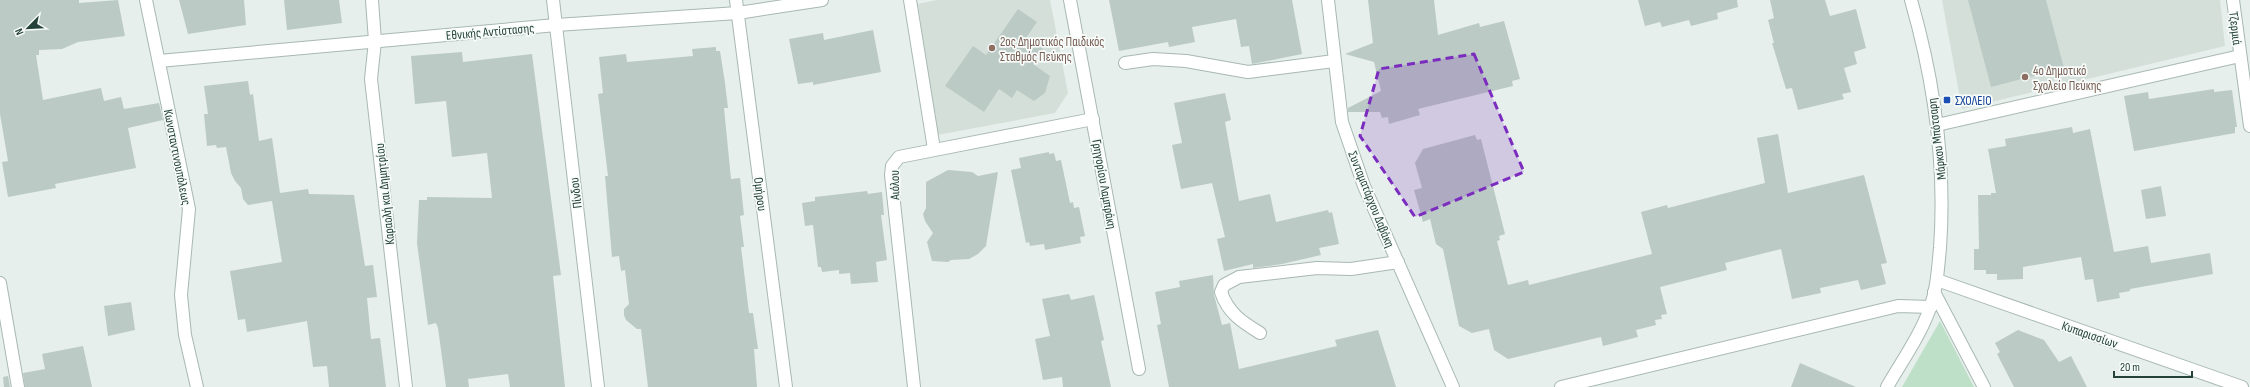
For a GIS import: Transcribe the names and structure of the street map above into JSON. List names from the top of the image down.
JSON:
{
  "streets": {
    "street": [
      "Τζερμιά",
      "Εθνικής Αντίστασης",
      "Μάρκου Μπότσαρη",
      "Κωνσταντινουπόλεως",
      "Γρηγορίου Λαμπράκη",
      "Αιόλου",
      "Πίνδου",
      "Καραολή και Δημητρίου",
      "Ομήρου",
      "Συνταματάρχου Δαβάκη",
      "Κυπαρισσίων"
    ]
  },
  "crossings": [
    ["Εθνικής Αντίστασης", "Κωνσταντινουπόλεως"],
    ["Εθνικής Αντίστασης", "Πίνδου"],
    ["Εθνικής Αντίστασης", "Καραολή και Δημητρίου"],
    ["Εθνικής Αντίστασης", "Ομήρου"],
    ["Μάρκου Μπότσαρη", "Κυπαρισσίων"],
    ["Γρηγορίου Λαμπράκη", "Αιόλου"]
  ],
  "places": {
    "other": ["2ος Δημοτικός Παιδικός Σταθμός Πεύκης", "4o Δημοτικό Σχολείο Πεύκης"],
    "transit": ["ΣΧΟΛΕΙΟ"]
  },
  "scale_bar": "20 m",
  "north": "bottom left"
}
